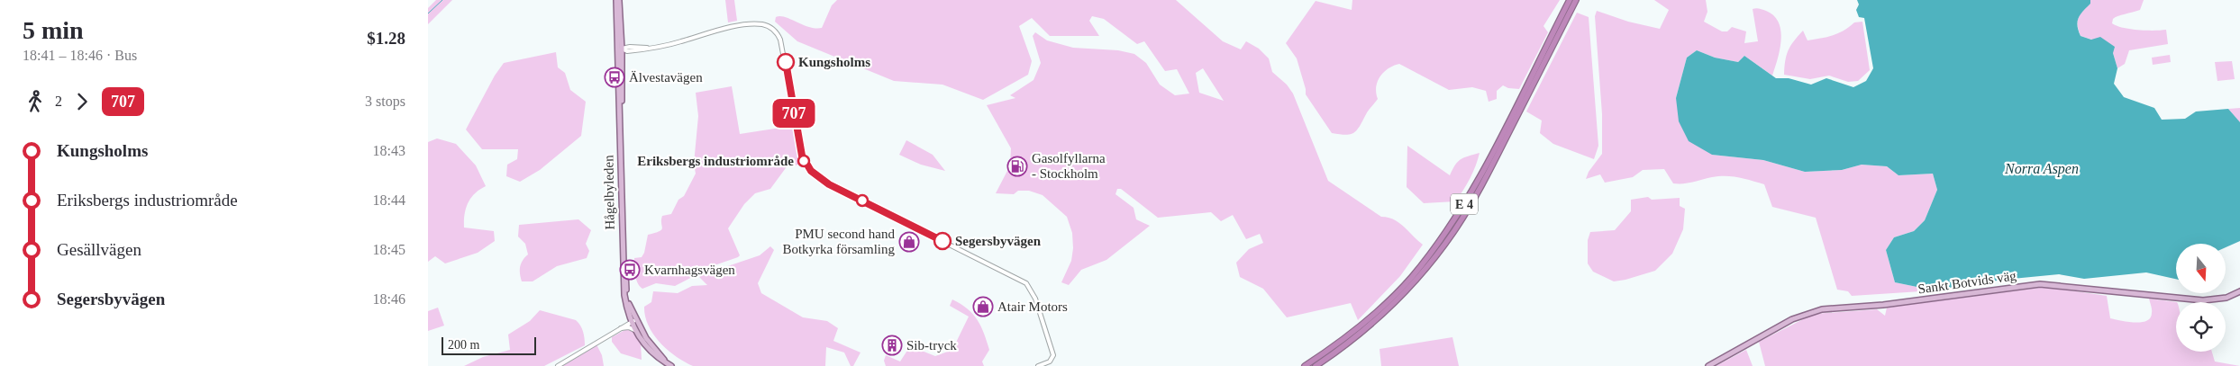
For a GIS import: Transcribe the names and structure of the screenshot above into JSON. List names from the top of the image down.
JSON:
{
  "streets": {
    "highway": ["E 4"],
    "main road": ["Hågelbyleden", "Sankt Botvids väg"]
  },
  "water": ["Norra Aspen"],
  "places": {
    "other": ["Kungsholms", "Eriksbergs industriområde", "Segersbyvägen"],
    "bus stop": ["Älvestavägen", "Kvarnhagsvägen"],
    "fuel station": ["Gasolfyllarna - Stockholm"],
    "shop": ["PMU second hand Botkyrka församling", "Atair Motors"],
    "building": ["Sib-tryck"]
  },
  "lines": ["bus line 707"],
  "scale_bar": "200 m",
  "north": "bottom",
  "page": {
    "heading": ["5 min", "18:41 – 18:46 · Bus", "$1.28"],
    "on_map": "707",
    "legs": ["2", "707", "3 stops"],
    "list": [
      {
        "name": "Kungsholms",
        "value": "18:43"
      },
      {
        "name": "Eriksbergs industriområde",
        "value": "18:44"
      },
      {
        "name": "Gesällvägen",
        "value": "18:45"
      },
      {
        "name": "Segersbyvägen",
        "value": "18:46"
      }
    ],
    "scale": "200 m"
  }
}
